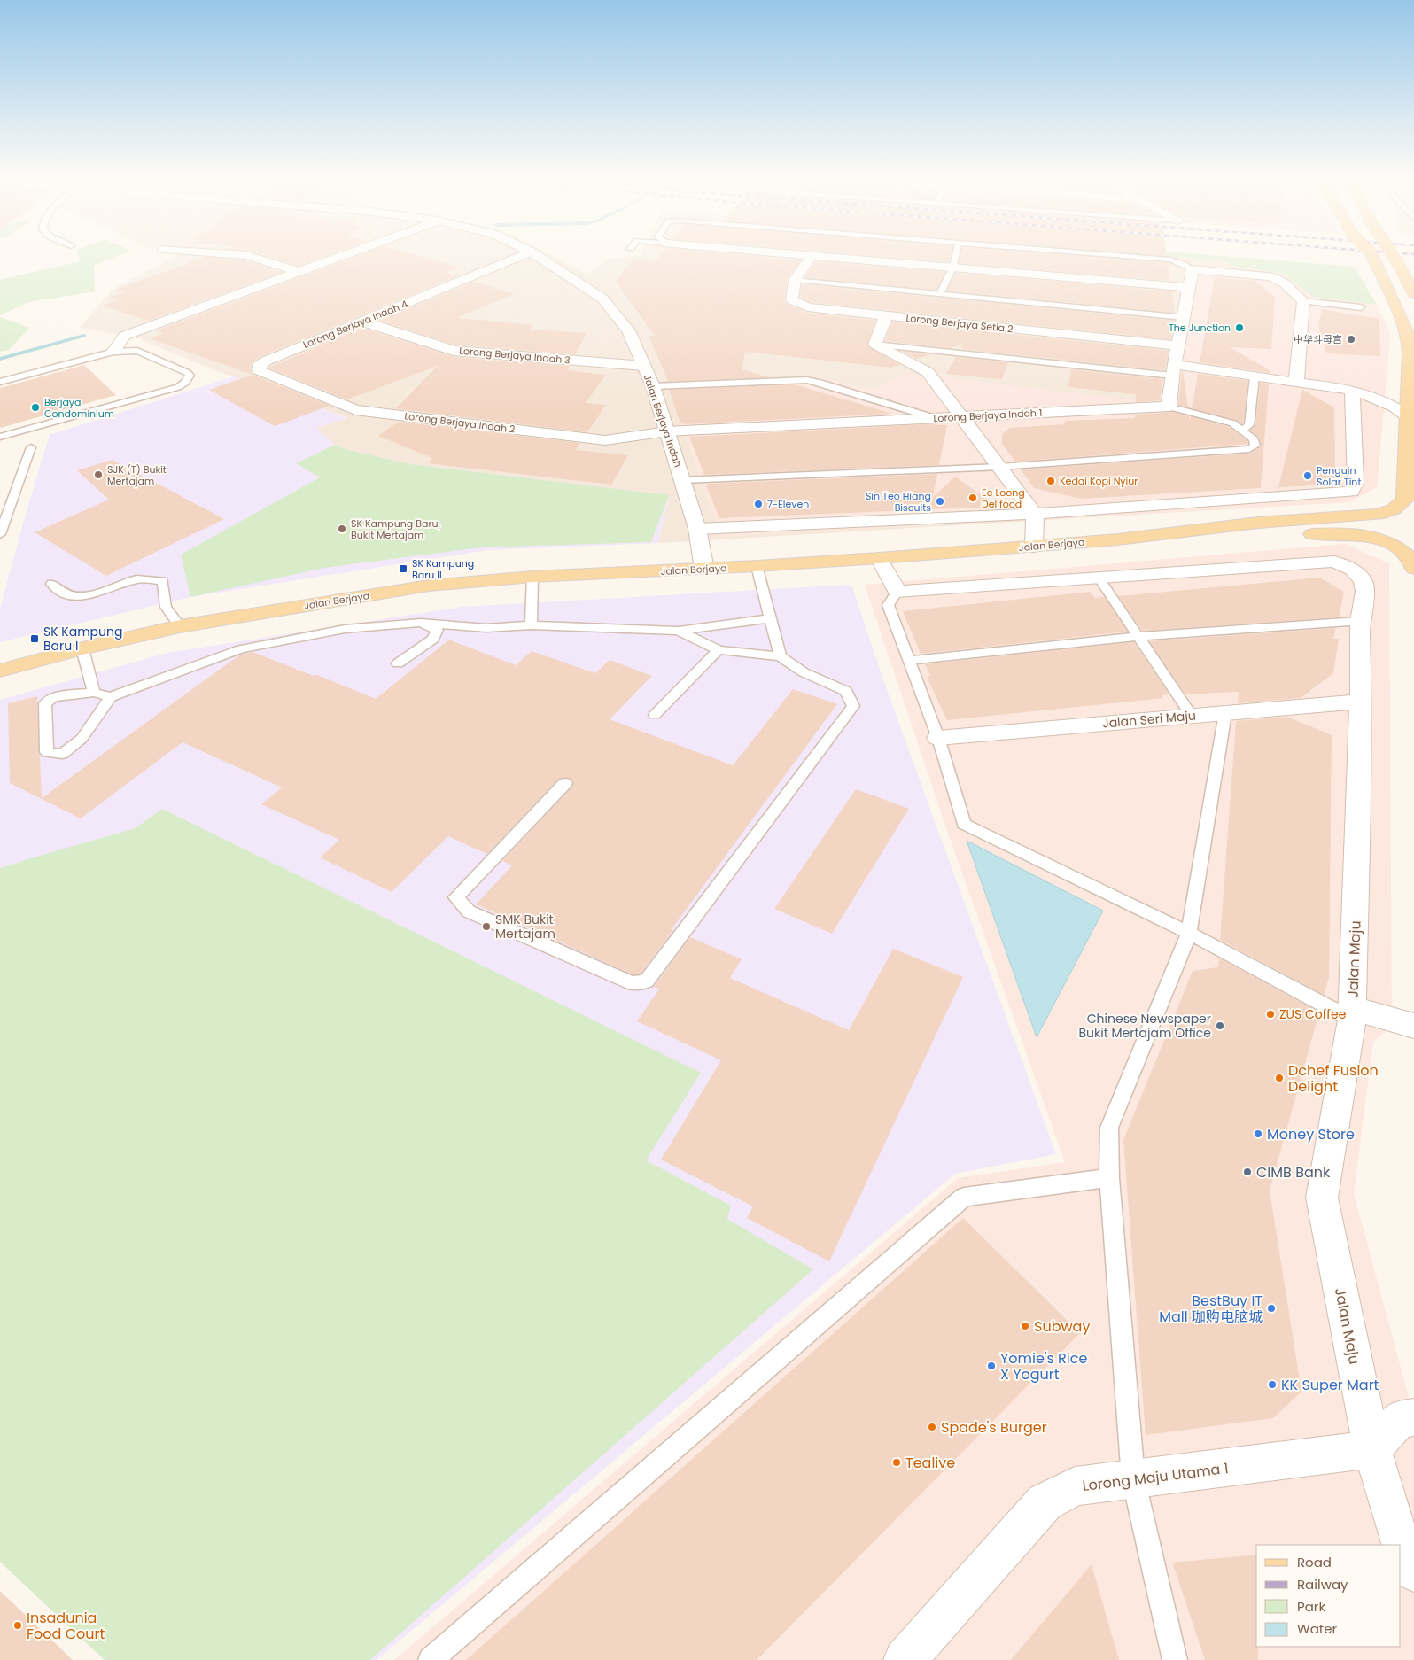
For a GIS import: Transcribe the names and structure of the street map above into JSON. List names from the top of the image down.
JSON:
{
  "streets": {
    "main road": ["Jalan Berjaya"],
    "street": [
      "Lorong Berjaya Setia 2",
      "Lorong Berjaya Indah 4",
      "Lorong Berjaya Indah 3",
      "Lorong Berjaya Indah 1",
      "Jalan Berjaya Indah",
      "Lorong Berjaya Indah 2",
      "Jalan Seri Maju",
      "Jalan Maju",
      "Lorong Maju Utama 1"
    ]
  },
  "crossings": [
    ["Lorong Berjaya Indah 4", "Lorong Berjaya Indah 3"],
    ["Lorong Berjaya Indah 4", "Lorong Berjaya Indah 2"],
    ["Lorong Berjaya Indah 3", "Jalan Berjaya Indah"],
    ["Lorong Berjaya Indah 1", "Jalan Berjaya Indah"],
    ["Lorong Berjaya Indah 1", "Lorong Berjaya Indah 2"],
    ["Jalan Berjaya Indah", "Lorong Berjaya Indah 2"],
    ["Jalan Berjaya Indah", "Jalan Berjaya"],
    ["Jalan Seri Maju", "Jalan Maju"],
    ["Jalan Maju", "Lorong Maju Utama 1"]
  ],
  "places": {
    "other": [
      "The Junction",
      "中华斗母宫",
      "Berjaya Condominium",
      "SJK (T) Bukit Mertajam",
      "Penguin Solar Tint",
      "Kedai Kopi Nyiur",
      "Ee Loong Delifood",
      "Sin Teo Hiang Biscuits",
      "7-Eleven",
      "SK Kampung Baru, Bukit Mertajam",
      "SMK Bukit Mertajam",
      "ZUS Coffee",
      "Chinese Newspaper Bukit Mertajam Office",
      "Dchef Fusion Delight",
      "Money Store",
      "CIMB Bank",
      "BestBuy IT Mall 珈购电脑城",
      "Subway",
      "Yomie's Rice X Yogurt",
      "KK Super Mart",
      "Spade's Burger",
      "Tealive",
      "Insadunia Food Court"
    ],
    "transit": ["SK Kampung Baru II", "SK Kampung Baru I"]
  },
  "legend": [
    "Road",
    "Railway",
    "Park",
    "Water"
  ]
}
